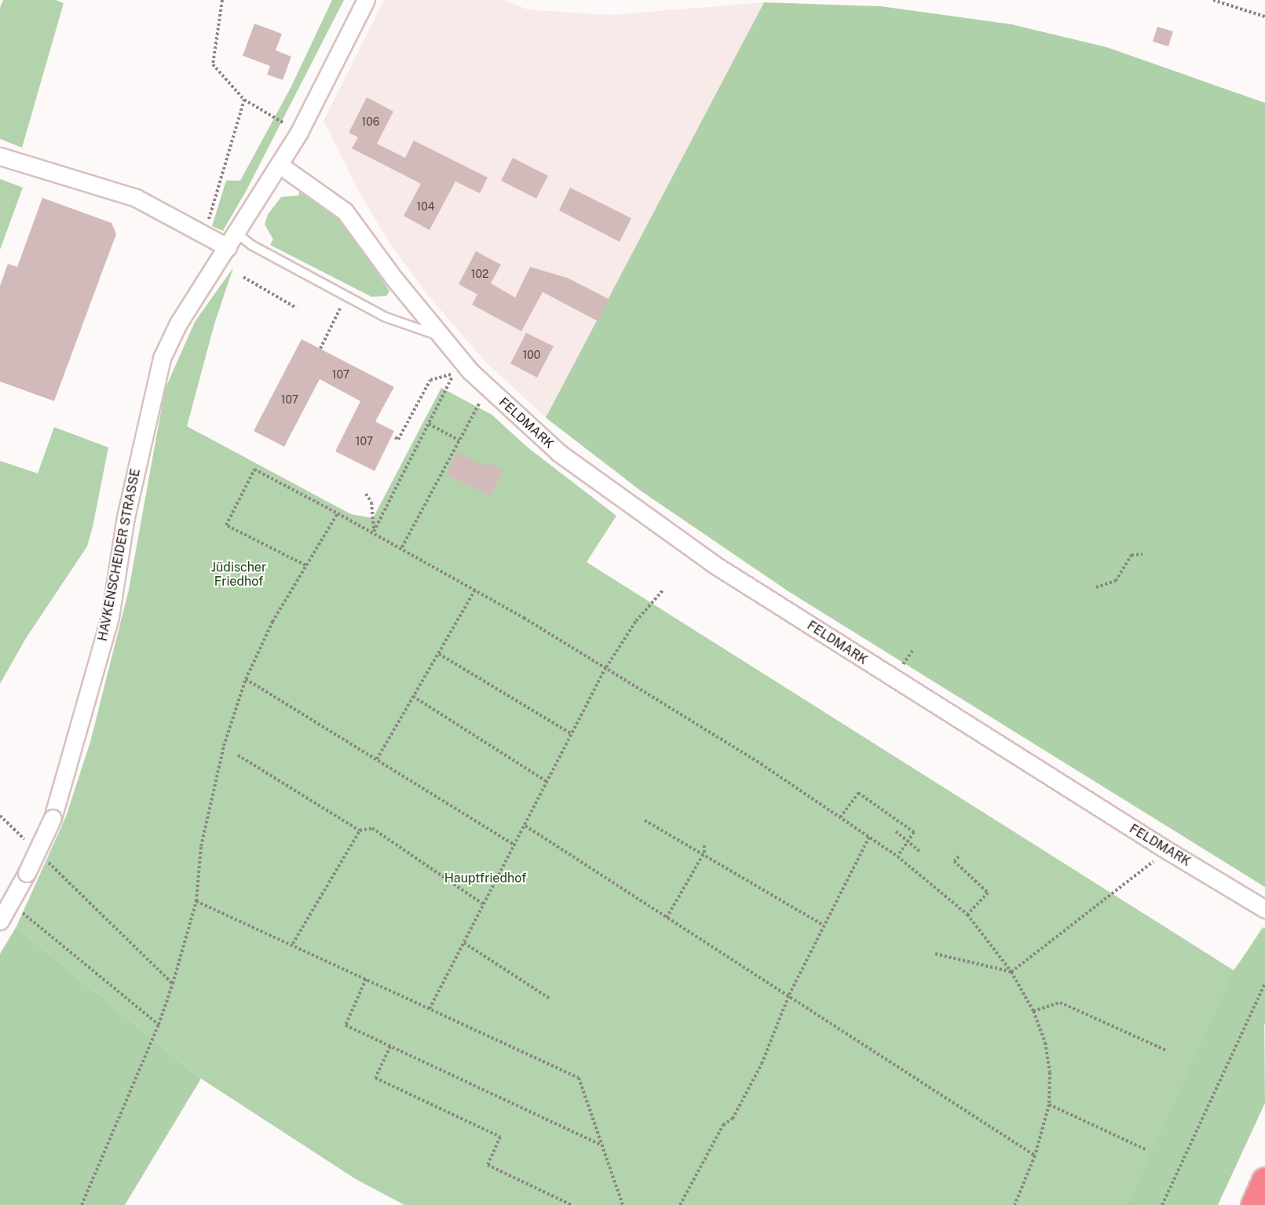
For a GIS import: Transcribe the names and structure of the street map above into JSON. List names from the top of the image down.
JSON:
{
  "streets": {
    "street": ["FELDMARK", "HAVKENSCHEIDER STRASSE"]
  },
  "crossings": [
    ["FELDMARK", "HAVKENSCHEIDER STRASSE"]
  ],
  "parks": ["Jüdischer Friedhof", "Hauptfriedhof"],
  "house_numbers": [
    "106",
    "104",
    "102",
    "100",
    "107",
    "107",
    "107"
  ]
}
